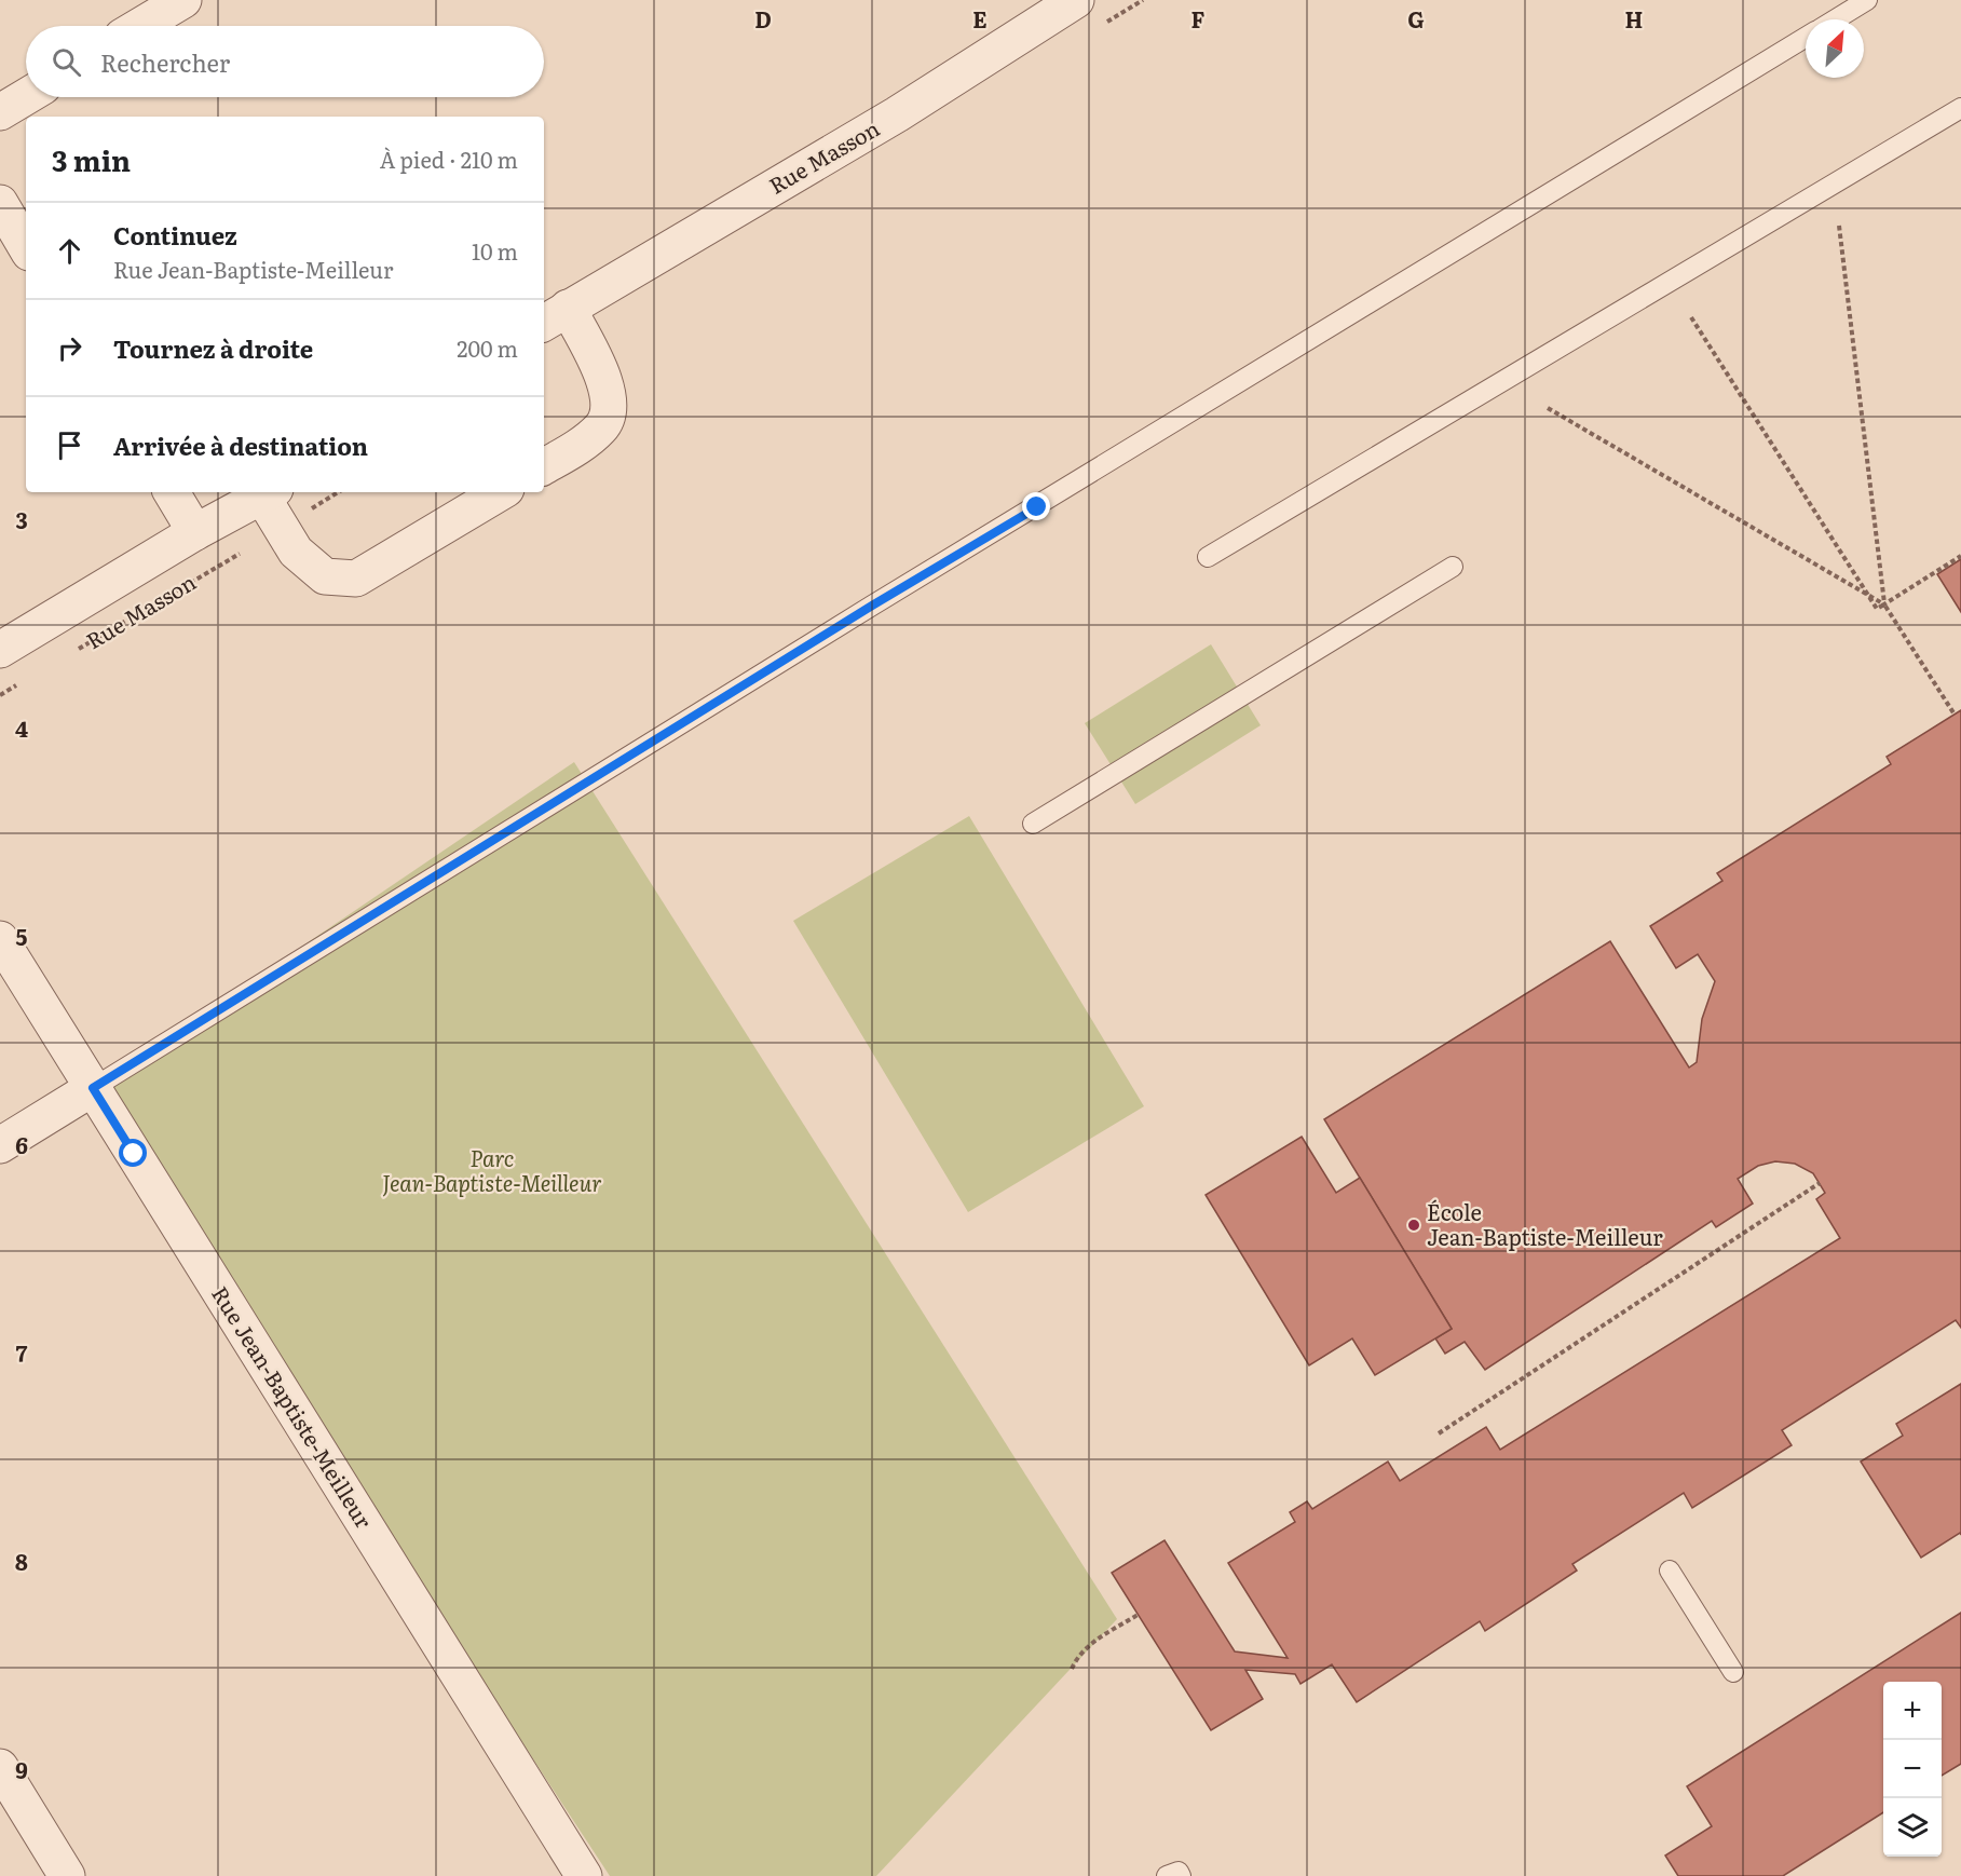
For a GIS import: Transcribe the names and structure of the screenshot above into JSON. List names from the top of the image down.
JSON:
{
  "streets": {
    "street": ["Rue Masson", "Rue Jean-Baptiste-Meilleur"]
  },
  "parks": ["Parc Jean-Baptiste-Meilleur"],
  "places": ["École Jean-Baptiste-Meilleur"],
  "north": "top right",
  "page": {
    "search": "Rechercher",
    "heading": ["3 min", "À pied · 210 m"],
    "list": [
      ["Continuez", "Rue Jean-Baptiste-Meilleur", "10 m"],
      ["Tournez à droite", "200 m"],
      "Arrivée à destination"
    ],
    "map_buttons": ["+", "−"]
  },
  "grid": {
    "columns": [
      "D",
      "E",
      "F",
      "G",
      "H"
    ],
    "rows": [
      "3",
      "4",
      "5",
      "6",
      "7",
      "8",
      "9"
    ]
  }
}
